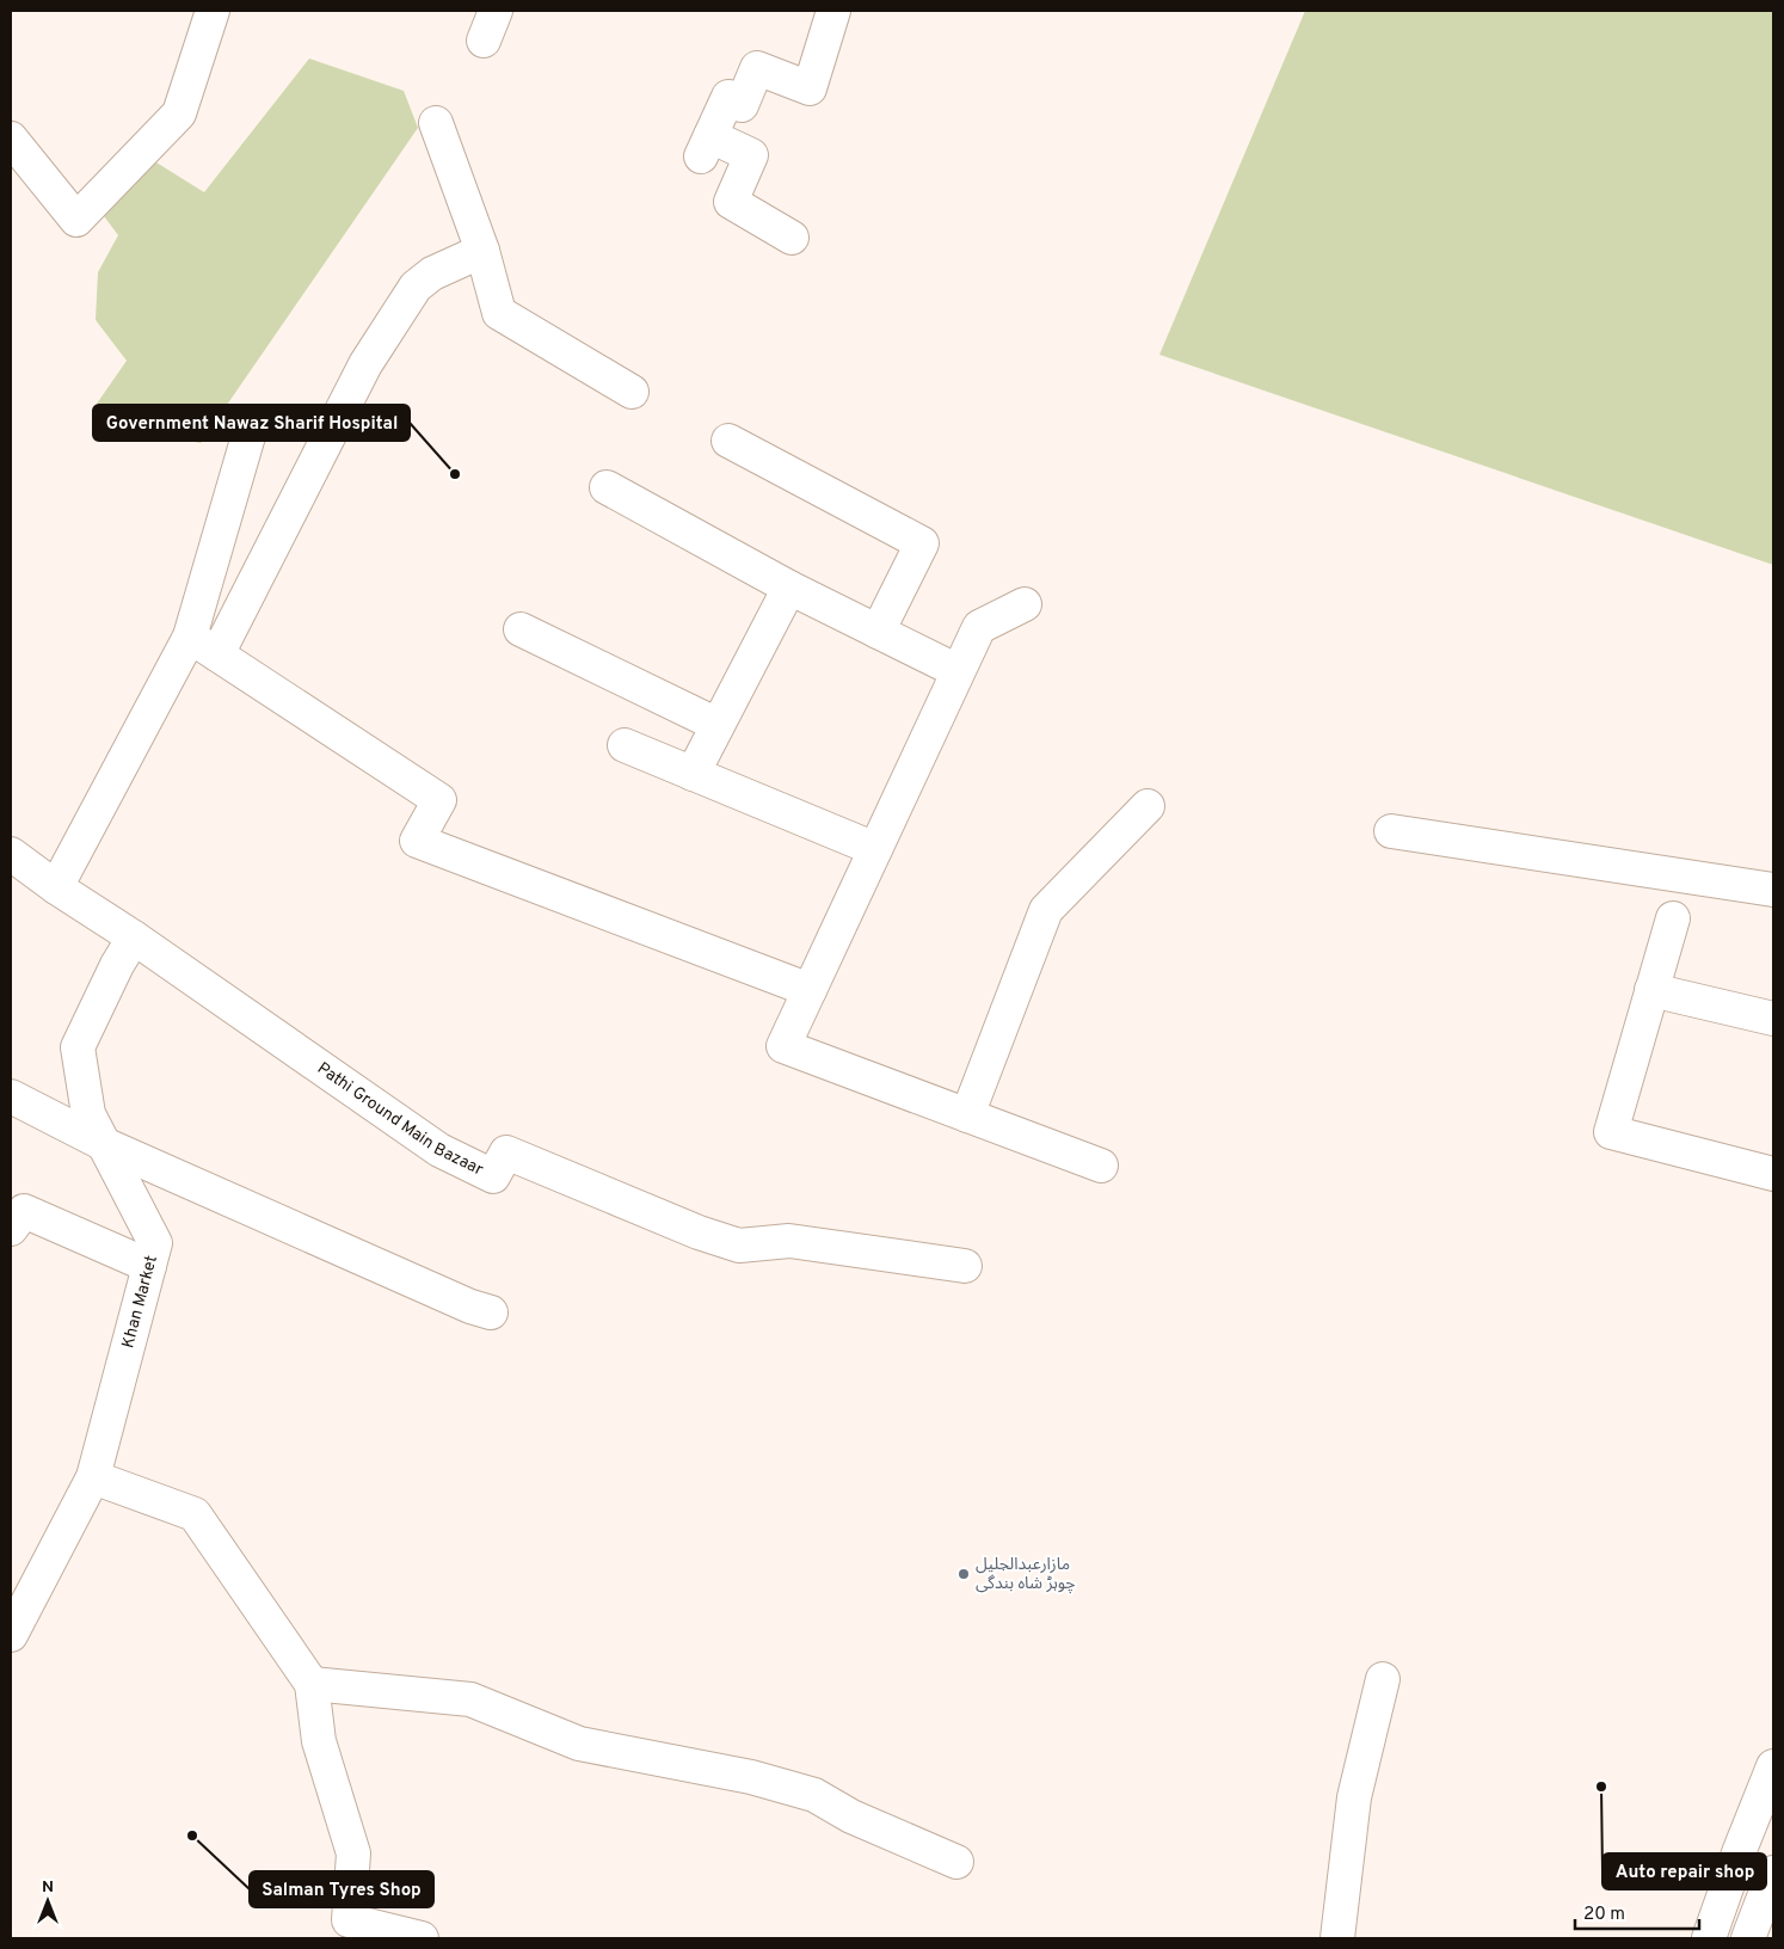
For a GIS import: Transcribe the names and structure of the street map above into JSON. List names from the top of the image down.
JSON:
{
  "streets": {
    "street": ["Pathi Ground Main Bazaar", "Khan Market"]
  },
  "crossings": [
    ["Pathi Ground Main Bazaar", "Khan Market"]
  ],
  "places": [
    "Government Nawaz Sharif Hospital",
    "مازارعبدالجلیل چوہڑ شاہ بندگی",
    "Auto repair shop",
    "Salman Tyres Shop"
  ],
  "scale_bar": "20 m",
  "north": "top"
}
